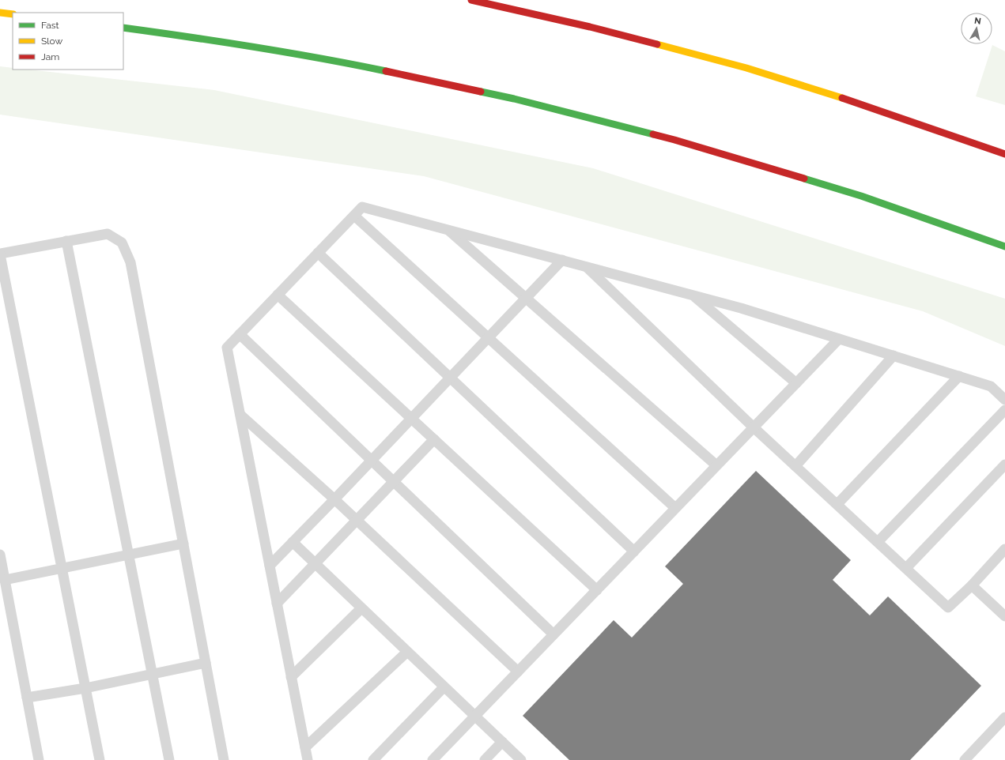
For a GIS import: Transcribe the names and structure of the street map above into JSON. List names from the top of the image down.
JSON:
{
  "legend": ["Fast", "Slow", "Jam"],
  "north": "top"
}
